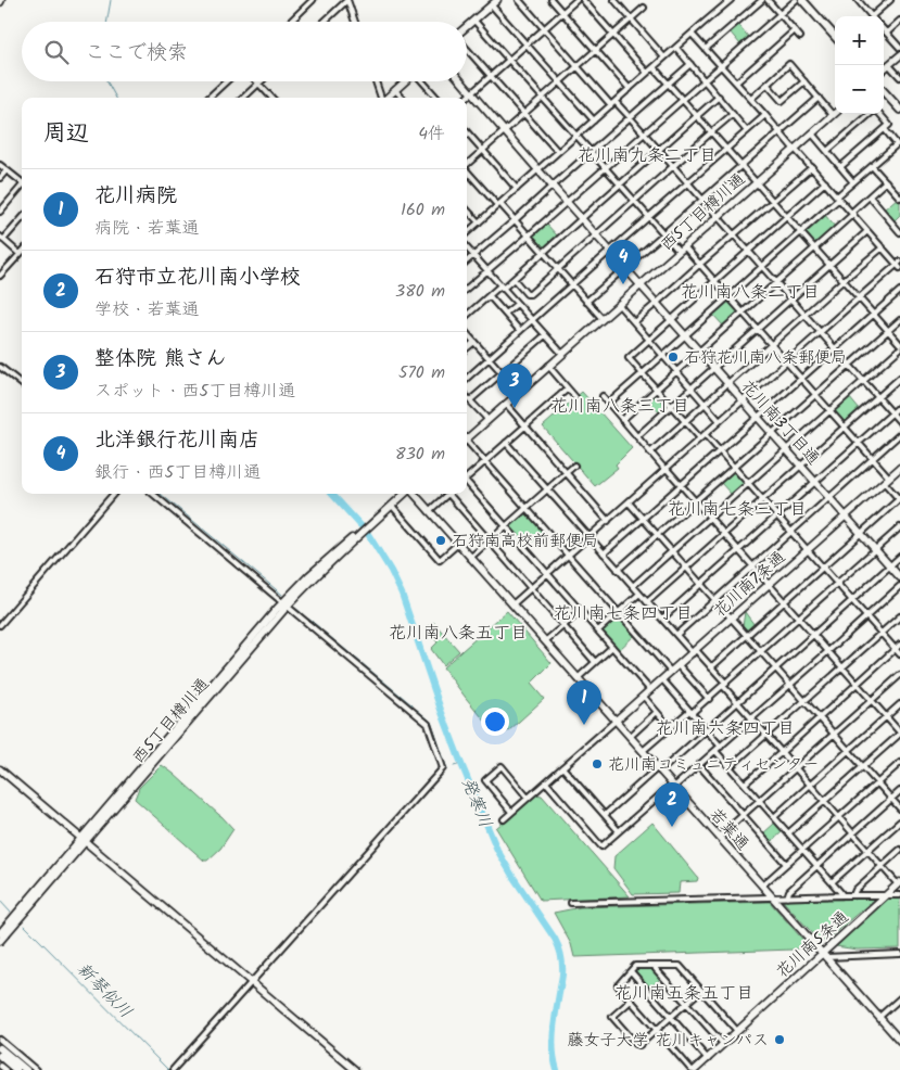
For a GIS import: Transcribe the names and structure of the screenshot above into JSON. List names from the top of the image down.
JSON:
{
  "streets": {
    "street": [
      "西5丁目樽川通",
      "花川南3丁目通",
      "花川南7条通",
      "若葉通",
      "花川南5条通"
    ]
  },
  "crossings": [
    ["西5丁目樽川通", "花川南3丁目通"],
    ["花川南3丁目通", "花川南7条通"],
    ["花川南7条通", "若葉通"],
    ["若葉通", "花川南5条通"]
  ],
  "districts": [
    "花川南九条二丁目",
    "花川南八条二丁目",
    "花川南八条三丁目",
    "花川南七条三丁目",
    "花川南七条四丁目",
    "花川南八条五丁目",
    "花川南六条四丁目",
    "花川南五条五丁目"
  ],
  "water": ["発寒川", "新琴似川"],
  "places": [
    "石狩花川南八条郵便局",
    "石狩南高校前郵便局",
    "花川南コミュニティセンター",
    "藤女子大学 花川キャンパス"
  ],
  "page": {
    "map_buttons": ["+", "−"],
    "search": "ここで検索",
    "heading": ["周辺", "4件"],
    "list": [
      {
        "mark": "1",
        "name": "花川病院",
        "note": "病院 · 若葉通",
        "value": "160 m"
      },
      {
        "mark": "2",
        "name": "石狩市立花川南小学校",
        "note": "学校 · 若葉通",
        "value": "380 m"
      },
      {
        "mark": "3",
        "name": "整体院 熊さん",
        "note": "スポット · 西5丁目樽川通",
        "value": "570 m"
      },
      {
        "mark": "4",
        "name": "北洋銀行花川南店",
        "note": "銀行 · 西5丁目樽川通",
        "value": "830 m"
      }
    ],
    "pins": [
      "4",
      "3",
      "1",
      "2"
    ]
  }
}
